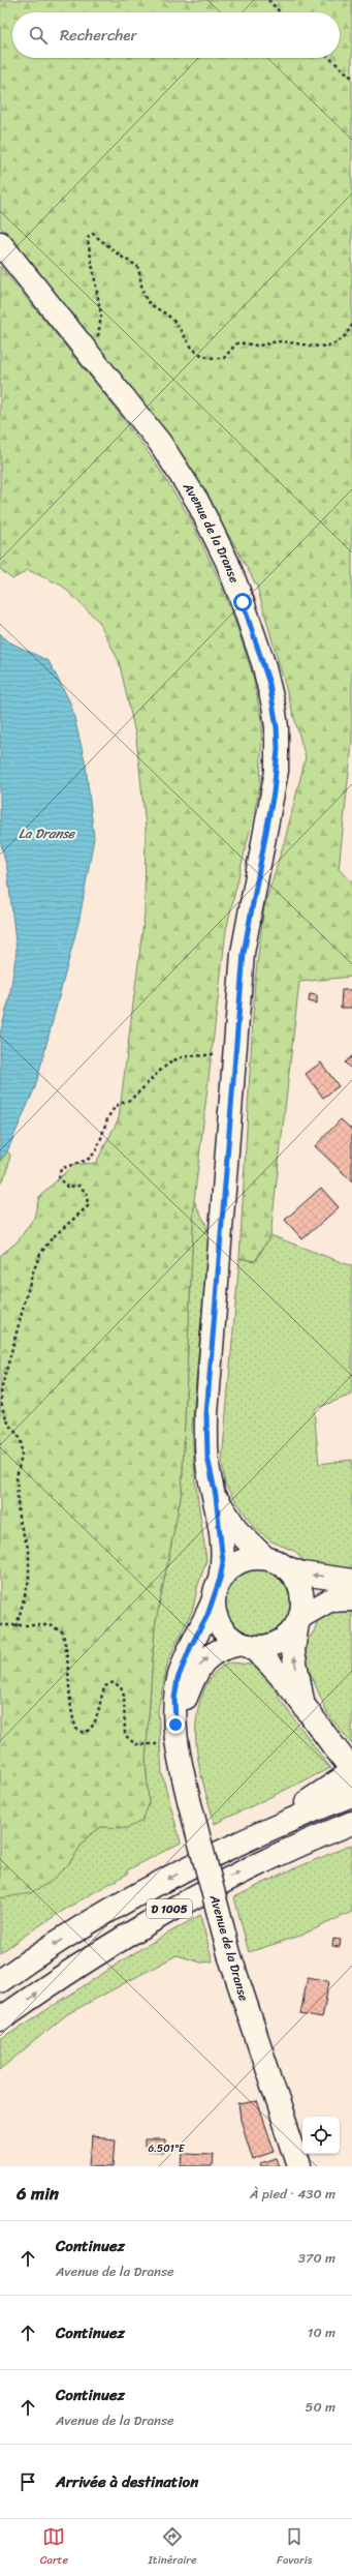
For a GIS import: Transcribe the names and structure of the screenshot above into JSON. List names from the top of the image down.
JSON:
{
  "streets": {
    "main road": ["Avenue de la Dranse", "D 1005"]
  },
  "water": ["La Dranse"],
  "page": {
    "search": "Rechercher",
    "heading": ["6 min", "À pied · 430 m"],
    "list": [
      ["Continuez", "Avenue de la Dranse", "370 m"],
      ["Continuez", "10 m"],
      ["Continuez", "Avenue de la Dranse", "50 m"],
      "Arrivée à destination"
    ],
    "nav": ["Carte", "Itinéraire", "Favoris"]
  },
  "coordinates": ["6.501°E"]
}
